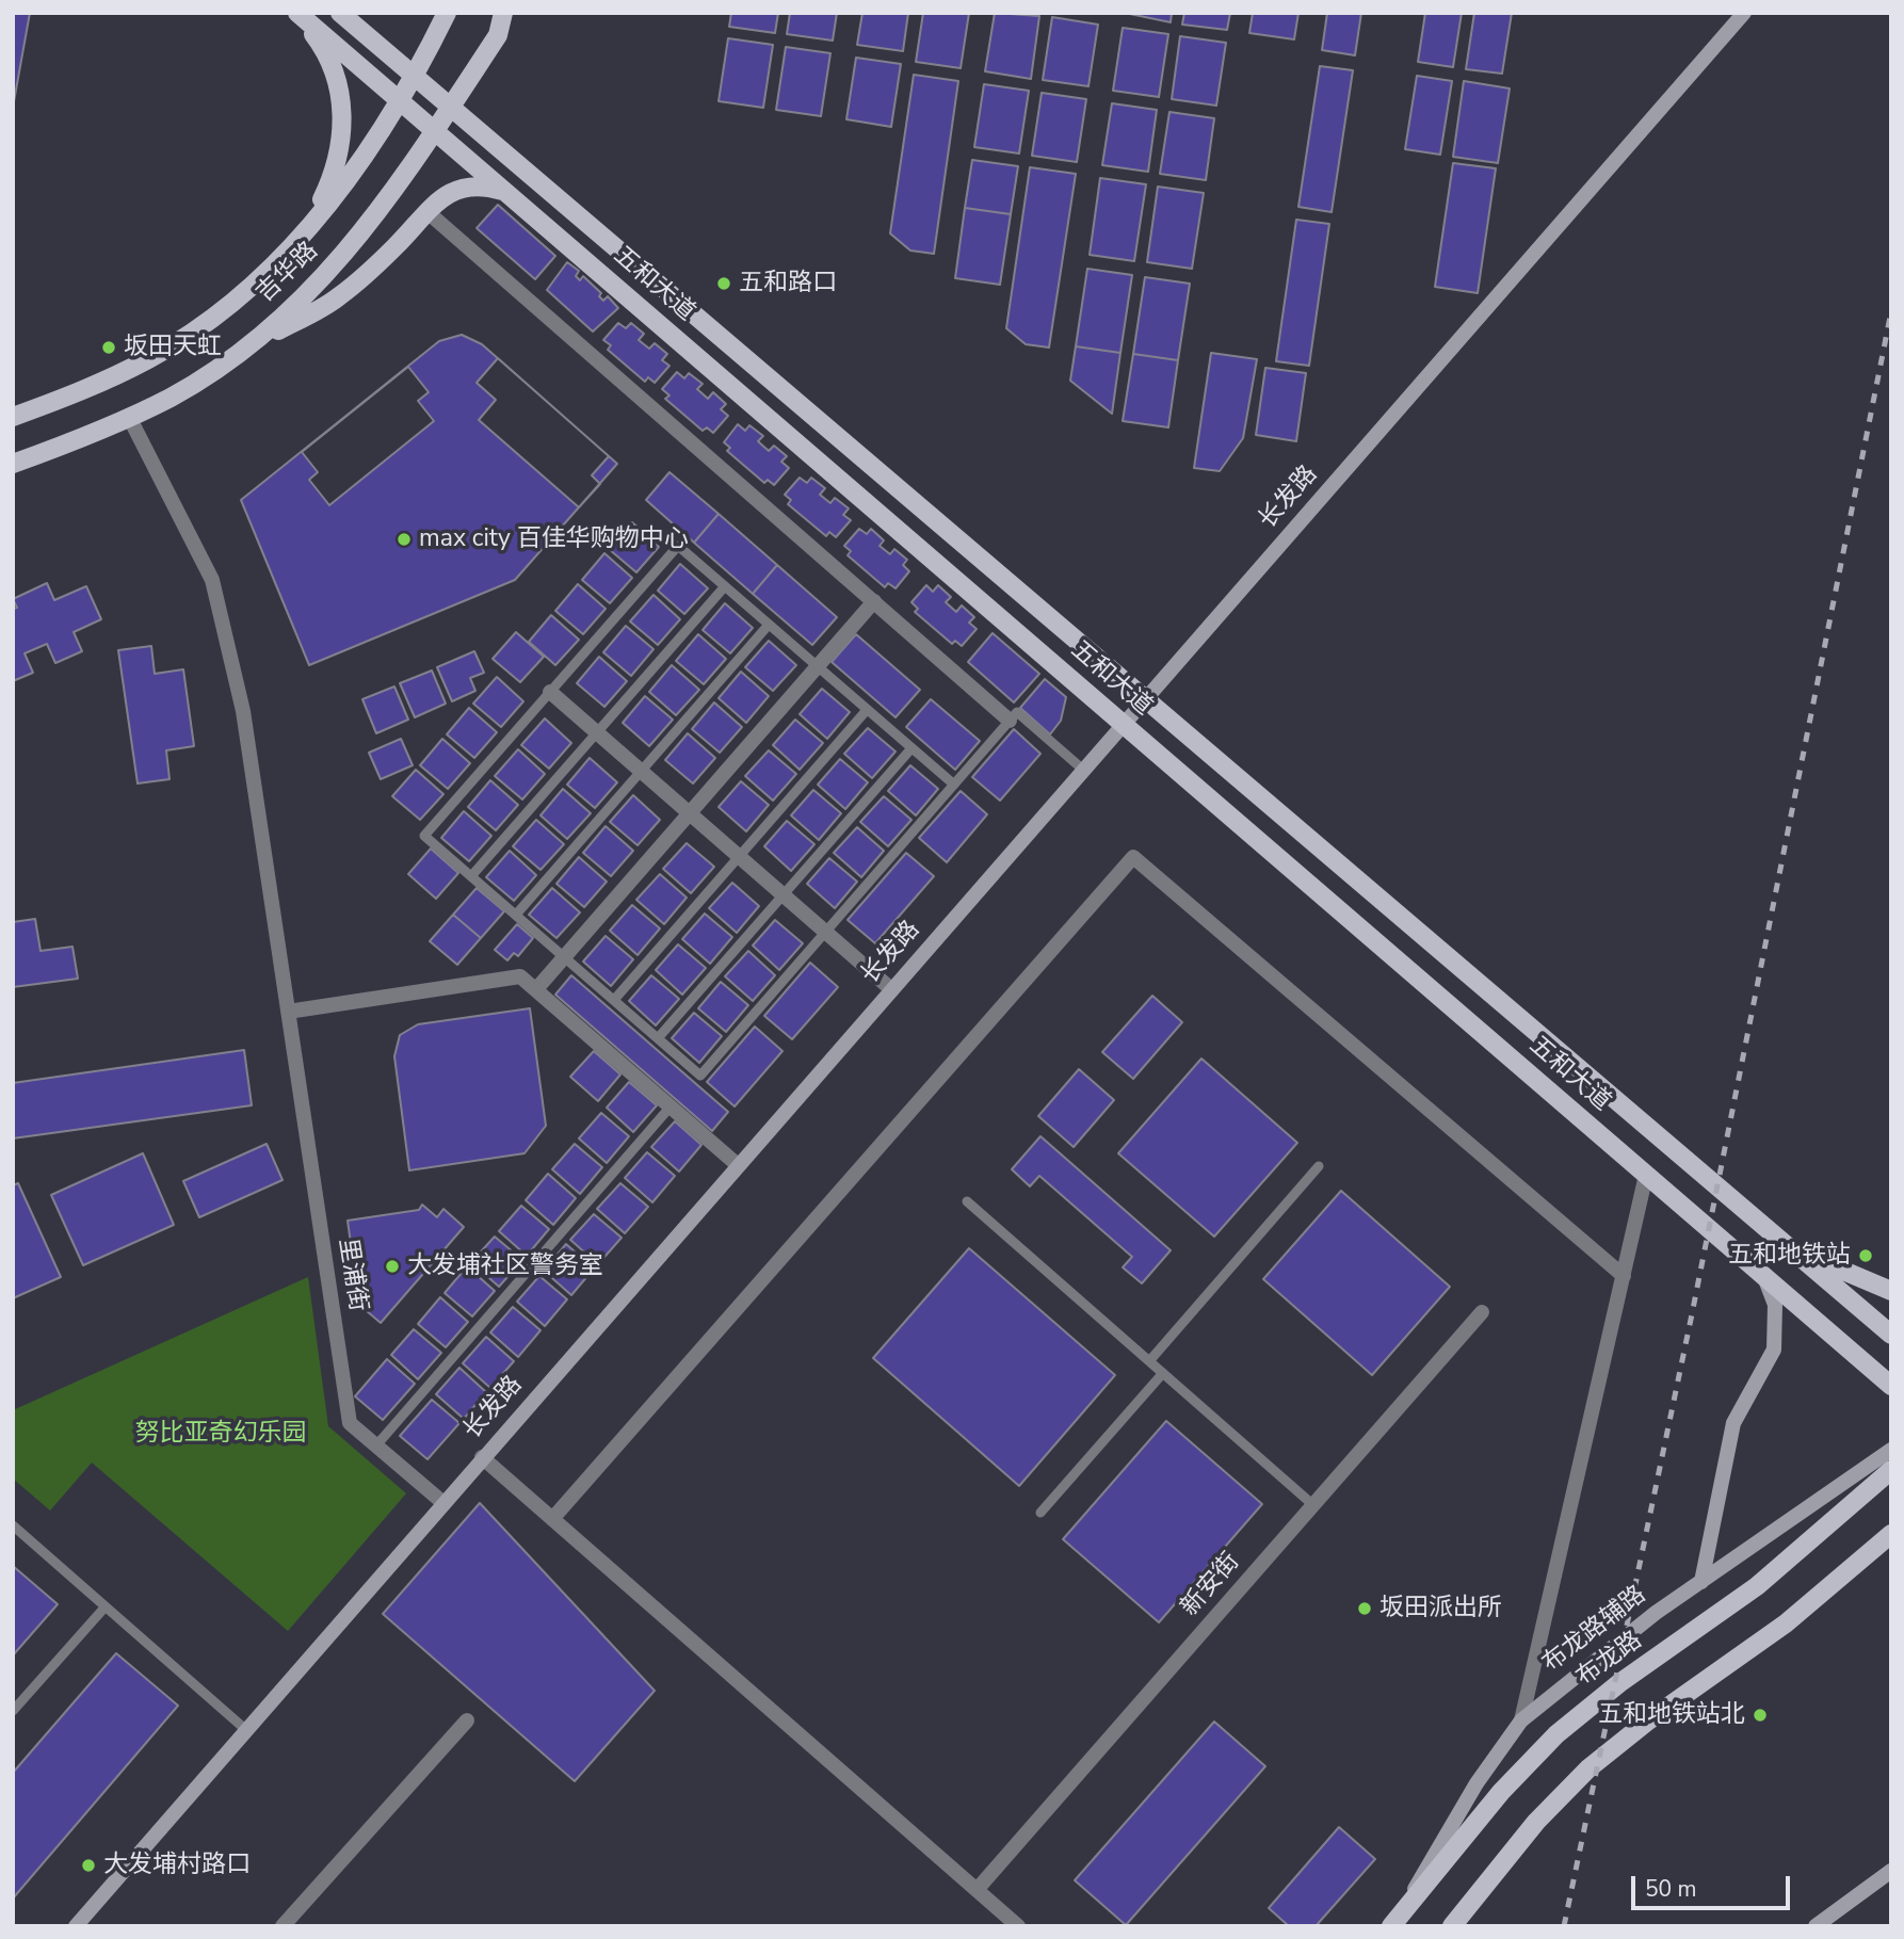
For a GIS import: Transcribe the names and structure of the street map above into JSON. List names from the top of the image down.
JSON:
{
  "streets": {
    "main road": ["吉华路", "五和大道", "布龙路"],
    "street": [
      "长发路",
      "里浦街",
      "新安街",
      "布龙路辅路"
    ]
  },
  "crossings": [
    ["吉华路", "五和大道"],
    ["吉华路", "里浦街"],
    ["五和大道", "长发路"],
    ["长发路", "里浦街"],
    ["布龙路辅路", "布龙路"]
  ],
  "parks": ["努比亚奇幻乐园"],
  "places": [
    "五和路口",
    "坂田天虹",
    "max city 百佳华购物中心",
    "五和地铁站",
    "大发埔社区警务室",
    "坂田派出所",
    "五和地铁站北",
    "大发埔村路口"
  ],
  "scale_bar": "50 m"
}
